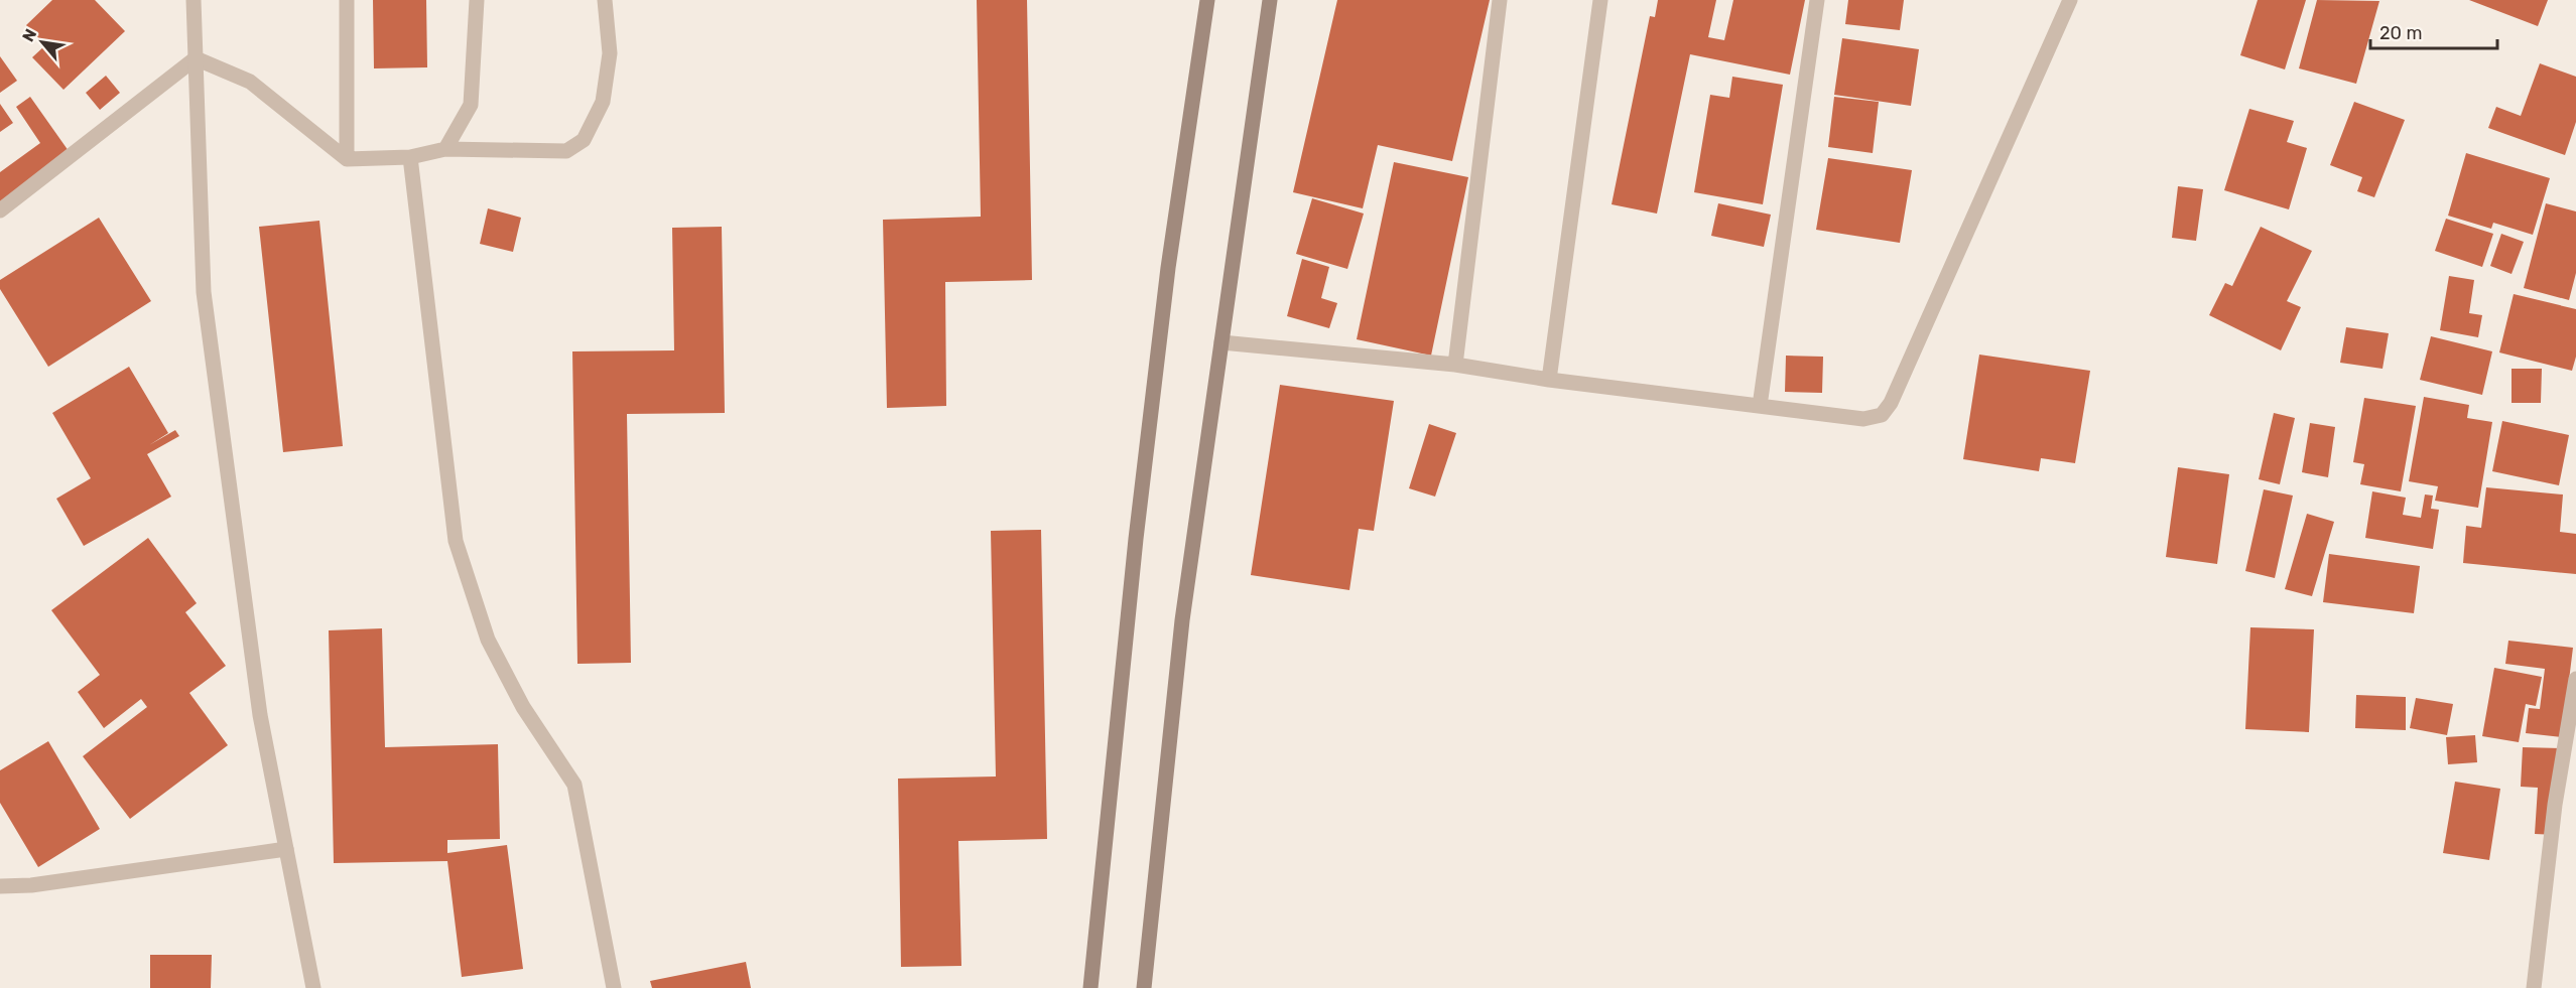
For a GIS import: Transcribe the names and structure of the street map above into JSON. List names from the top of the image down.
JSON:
{
  "scale_bar": "20 m",
  "north": "top left"
}
